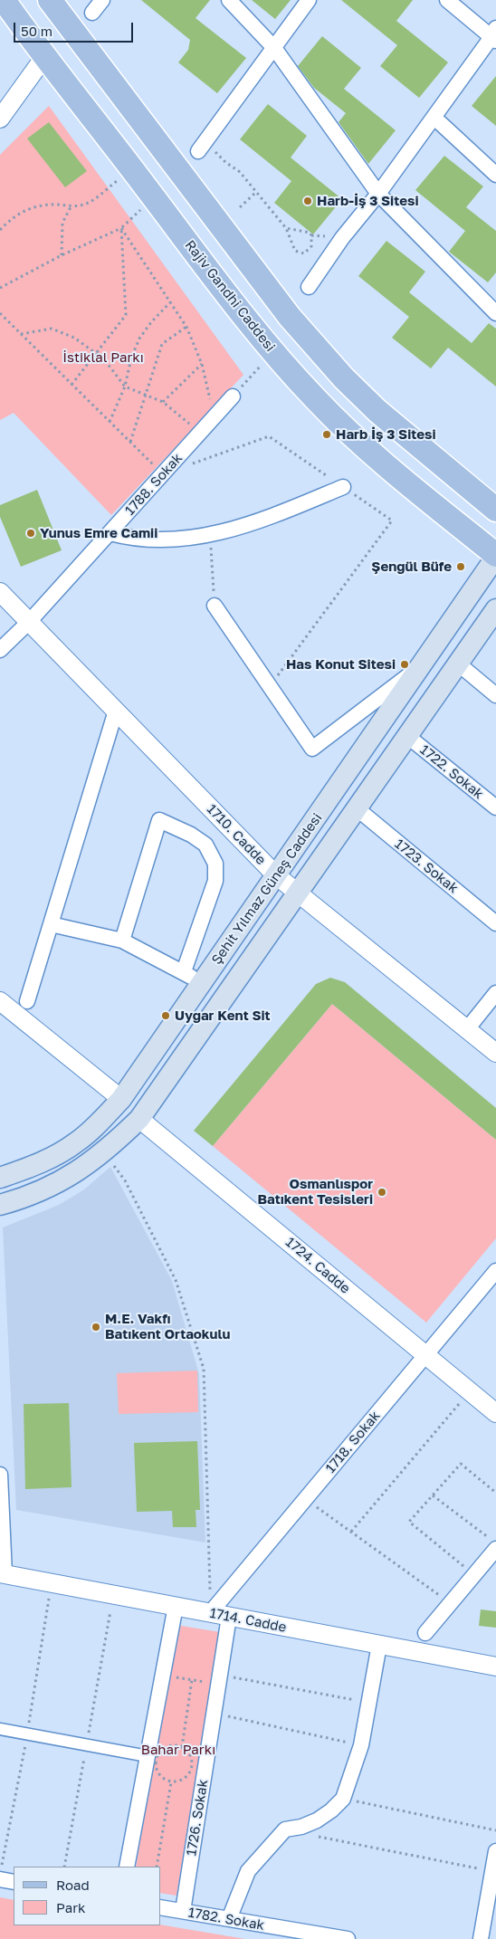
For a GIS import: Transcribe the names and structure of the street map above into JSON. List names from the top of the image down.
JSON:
{
  "streets": {
    "main road": ["Rajiv Gandhi Caddesi", "Şehit Yılmaz Güneş Caddesi"],
    "street": [
      "1788. Sokak",
      "1722. Sokak",
      "1710. Cadde",
      "1723. Sokak",
      "1724. Cadde",
      "1718. Sokak",
      "1714. Cadde",
      "1726. Sokak",
      "1782. Sokak"
    ]
  },
  "crossings": [
    ["Rajiv Gandhi Caddesi", "Şehit Yılmaz Güneş Caddesi"],
    ["1788. Sokak", "1710. Cadde"],
    ["1722. Sokak", "Şehit Yılmaz Güneş Caddesi"],
    ["1710. Cadde", "Şehit Yılmaz Güneş Caddesi"],
    ["1723. Sokak", "Şehit Yılmaz Güneş Caddesi"],
    ["Şehit Yılmaz Güneş Caddesi", "1724. Cadde"],
    ["1724. Cadde", "1718. Sokak"],
    ["1718. Sokak", "1714. Cadde"],
    ["1714. Cadde", "1726. Sokak"],
    ["1726. Sokak", "1782. Sokak"]
  ],
  "parks": ["İstiklal Parkı", "Bahar Parkı"],
  "places": [
    "Harb-İş 3 Sitesi",
    "Harb İş 3 Sitesi",
    "Yunus Emre Camii",
    "Şengül Büfe",
    "Has Konut Sitesi",
    "Uygar Kent Sit",
    "Osmanlıspor Batıkent Tesisleri",
    "M.E. Vakfı Batıkent Ortaokulu"
  ],
  "legend": ["Road", "Park"],
  "scale_bar": "50 m"
}
